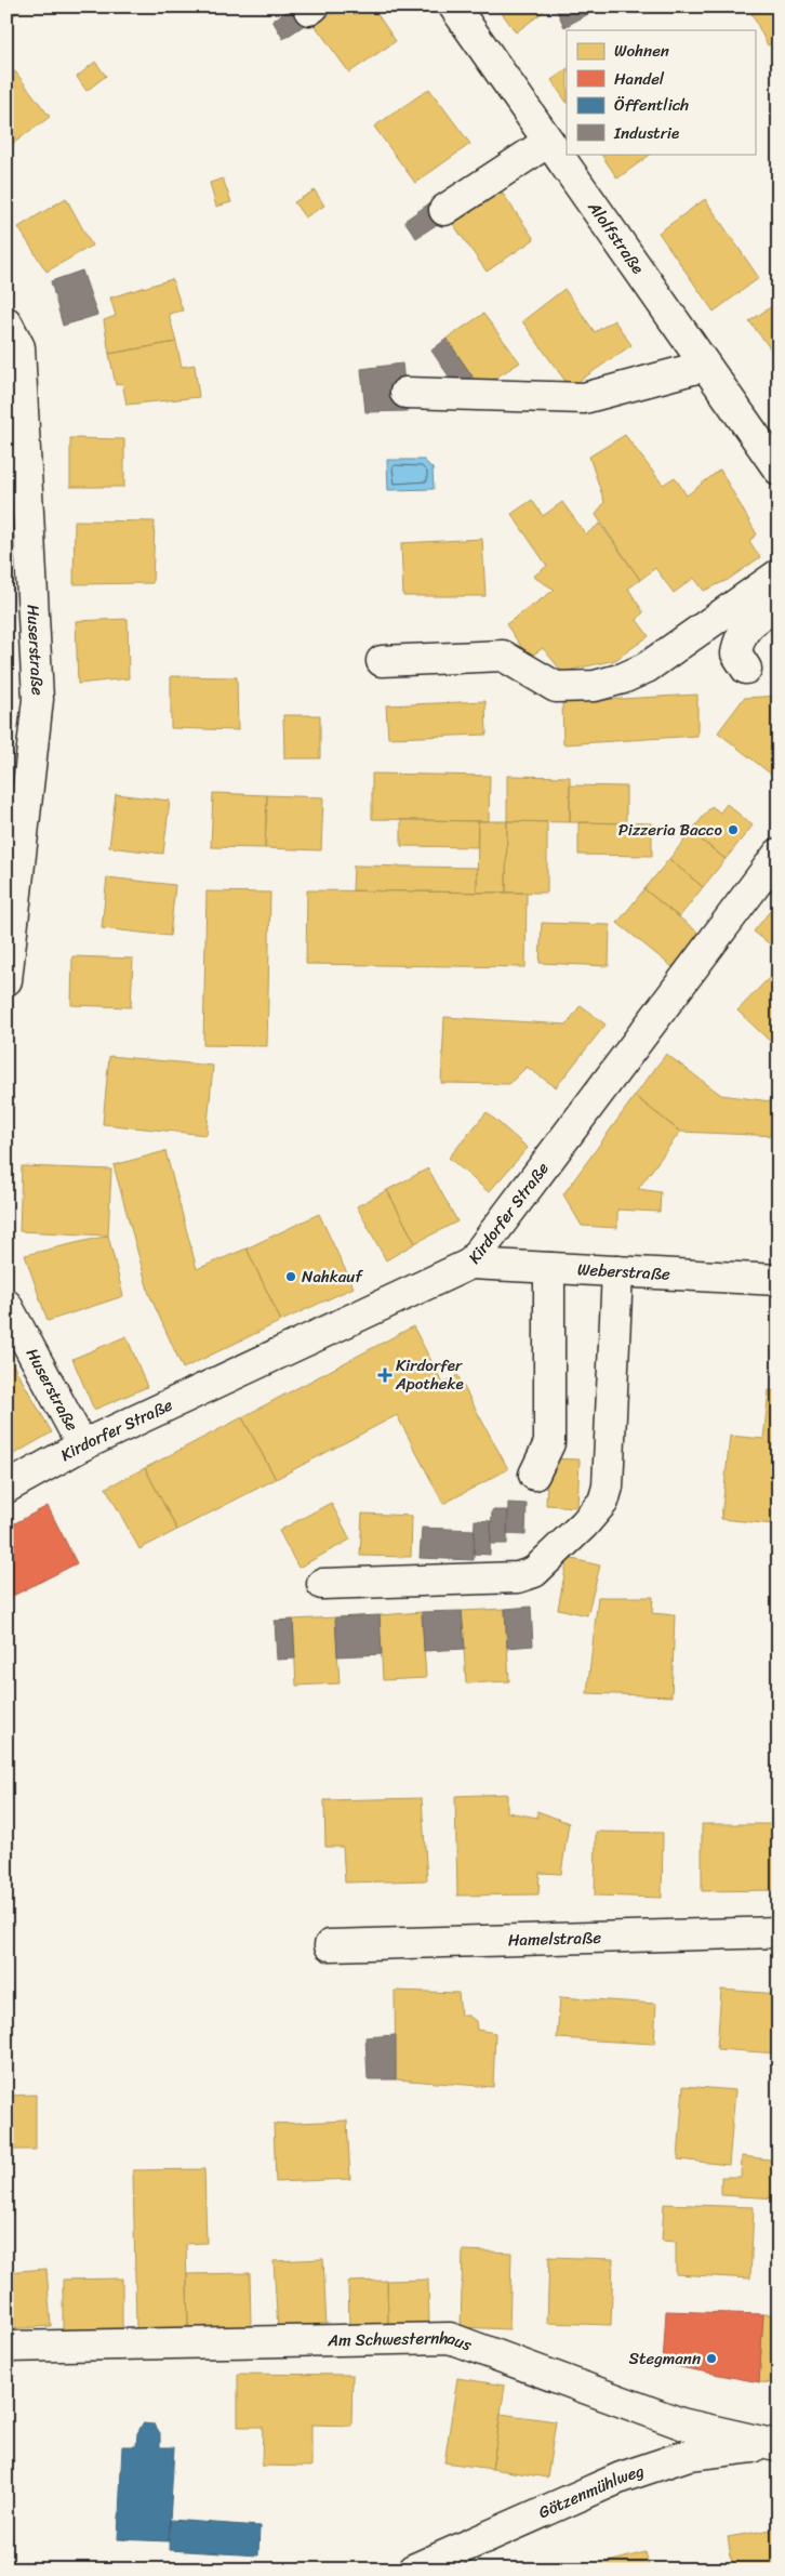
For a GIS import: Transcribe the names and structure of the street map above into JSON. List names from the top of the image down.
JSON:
{
  "streets": {
    "street": [
      "Alolfstraße",
      "Huserstraße",
      "Kirdorfer Straße",
      "Weberstraße",
      "Hamelstraße",
      "Am Schwesternhaus",
      "Götzenmühlweg"
    ]
  },
  "crossings": [
    ["Huserstraße", "Kirdorfer Straße"],
    ["Kirdorfer Straße", "Weberstraße"],
    ["Am Schwesternhaus", "Götzenmühlweg"]
  ],
  "places": {
    "other": ["Pizzeria Bacco", "Nahkauf", "Stegmann"],
    "health": ["Kirdorfer Apotheke"]
  },
  "legend": [
    "Wohnen",
    "Handel",
    "Öffentlich",
    "Industrie"
  ]
}
